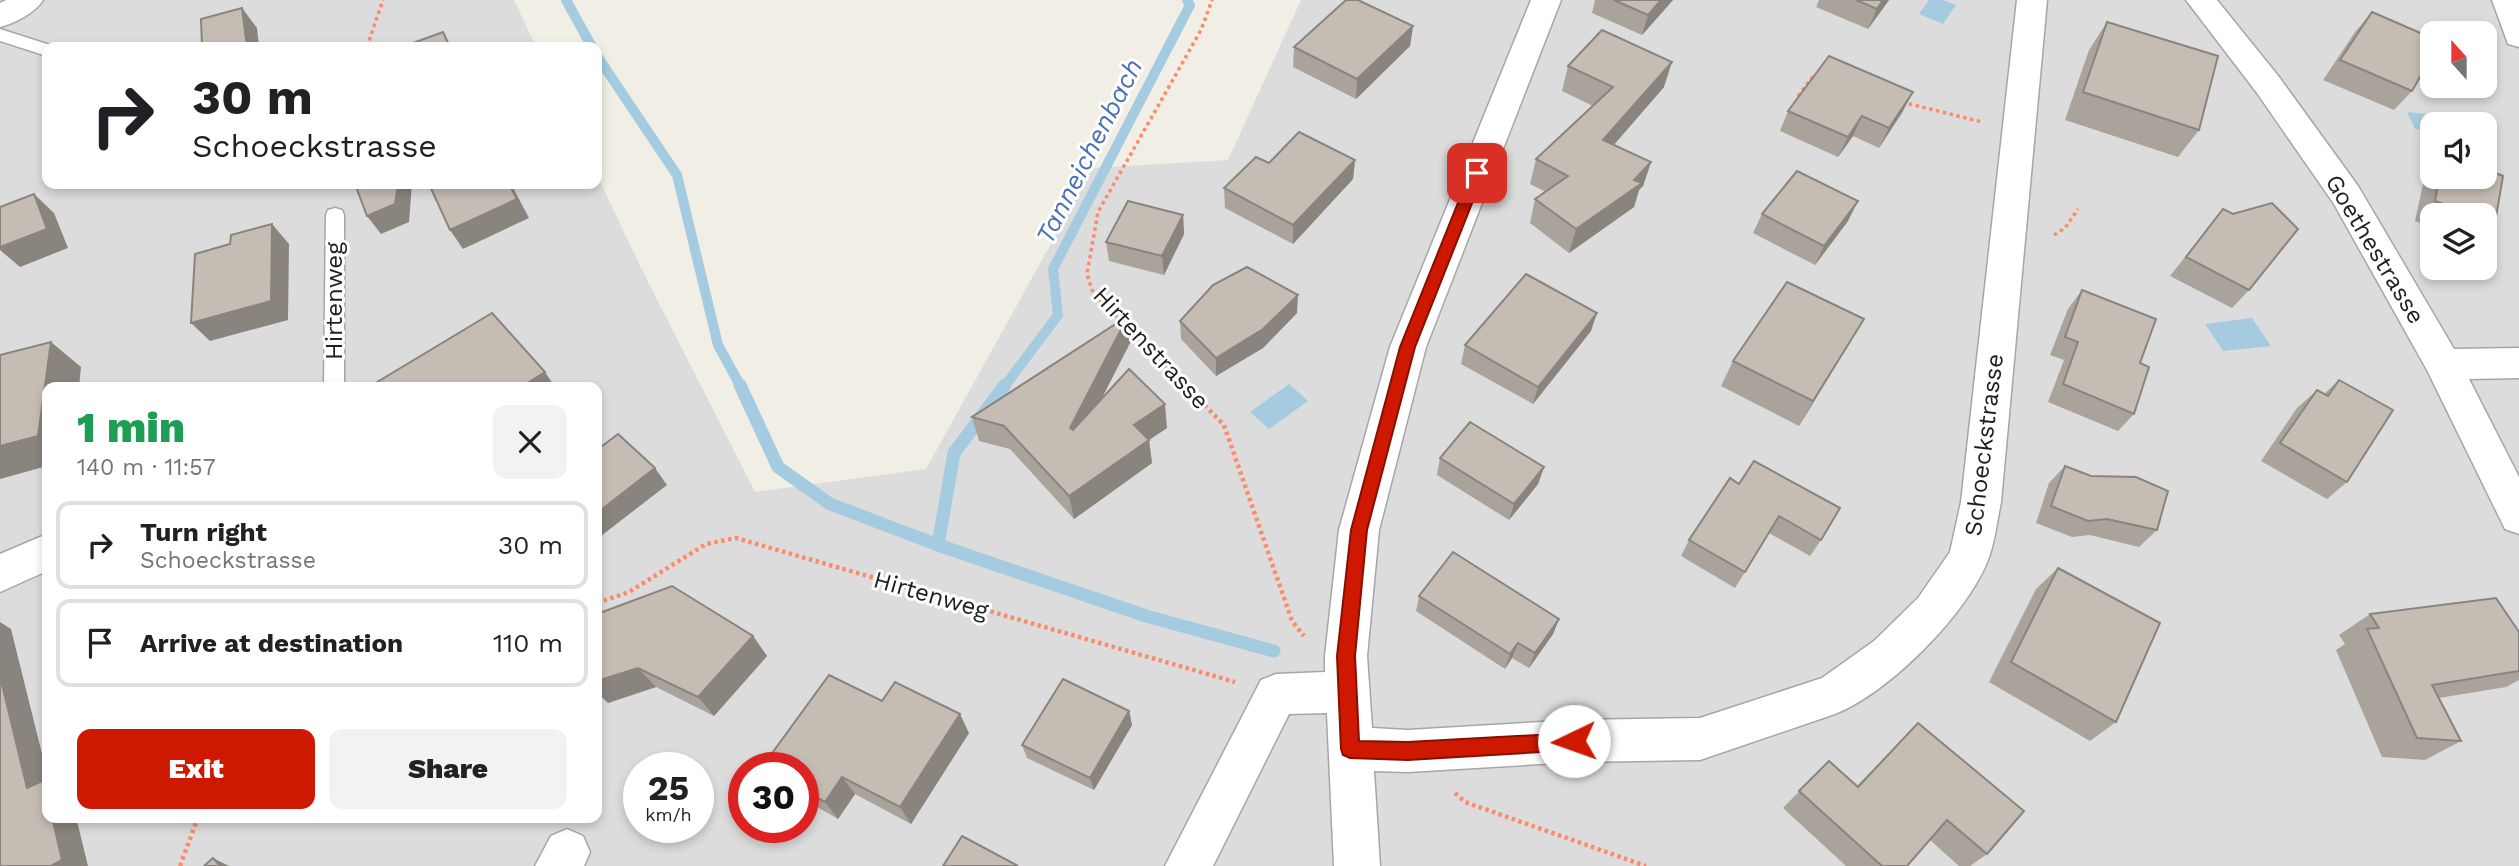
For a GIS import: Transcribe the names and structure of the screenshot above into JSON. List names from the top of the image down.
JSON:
{
  "streets": {
    "street": ["Goethestrasse", "Schoeckstrasse"],
    "lane": ["Hirtenweg"],
    "path": ["Hirtenstrasse"]
  },
  "water": ["Tanneichenbach"],
  "north": "top",
  "page": {
    "turn": ["30 m", "Schoeckstrasse"],
    "heading": ["1 min", "140 m · 11:57"],
    "list": [
      {
        "name": "Turn right",
        "note": "Schoeckstrasse",
        "value": "30 m"
      },
      {
        "name": "Arrive at destination",
        "value": "110 m"
      }
    ],
    "buttons": ["Exit", "Share"],
    "speed": "25 km/h",
    "limit": "30"
  }
}
